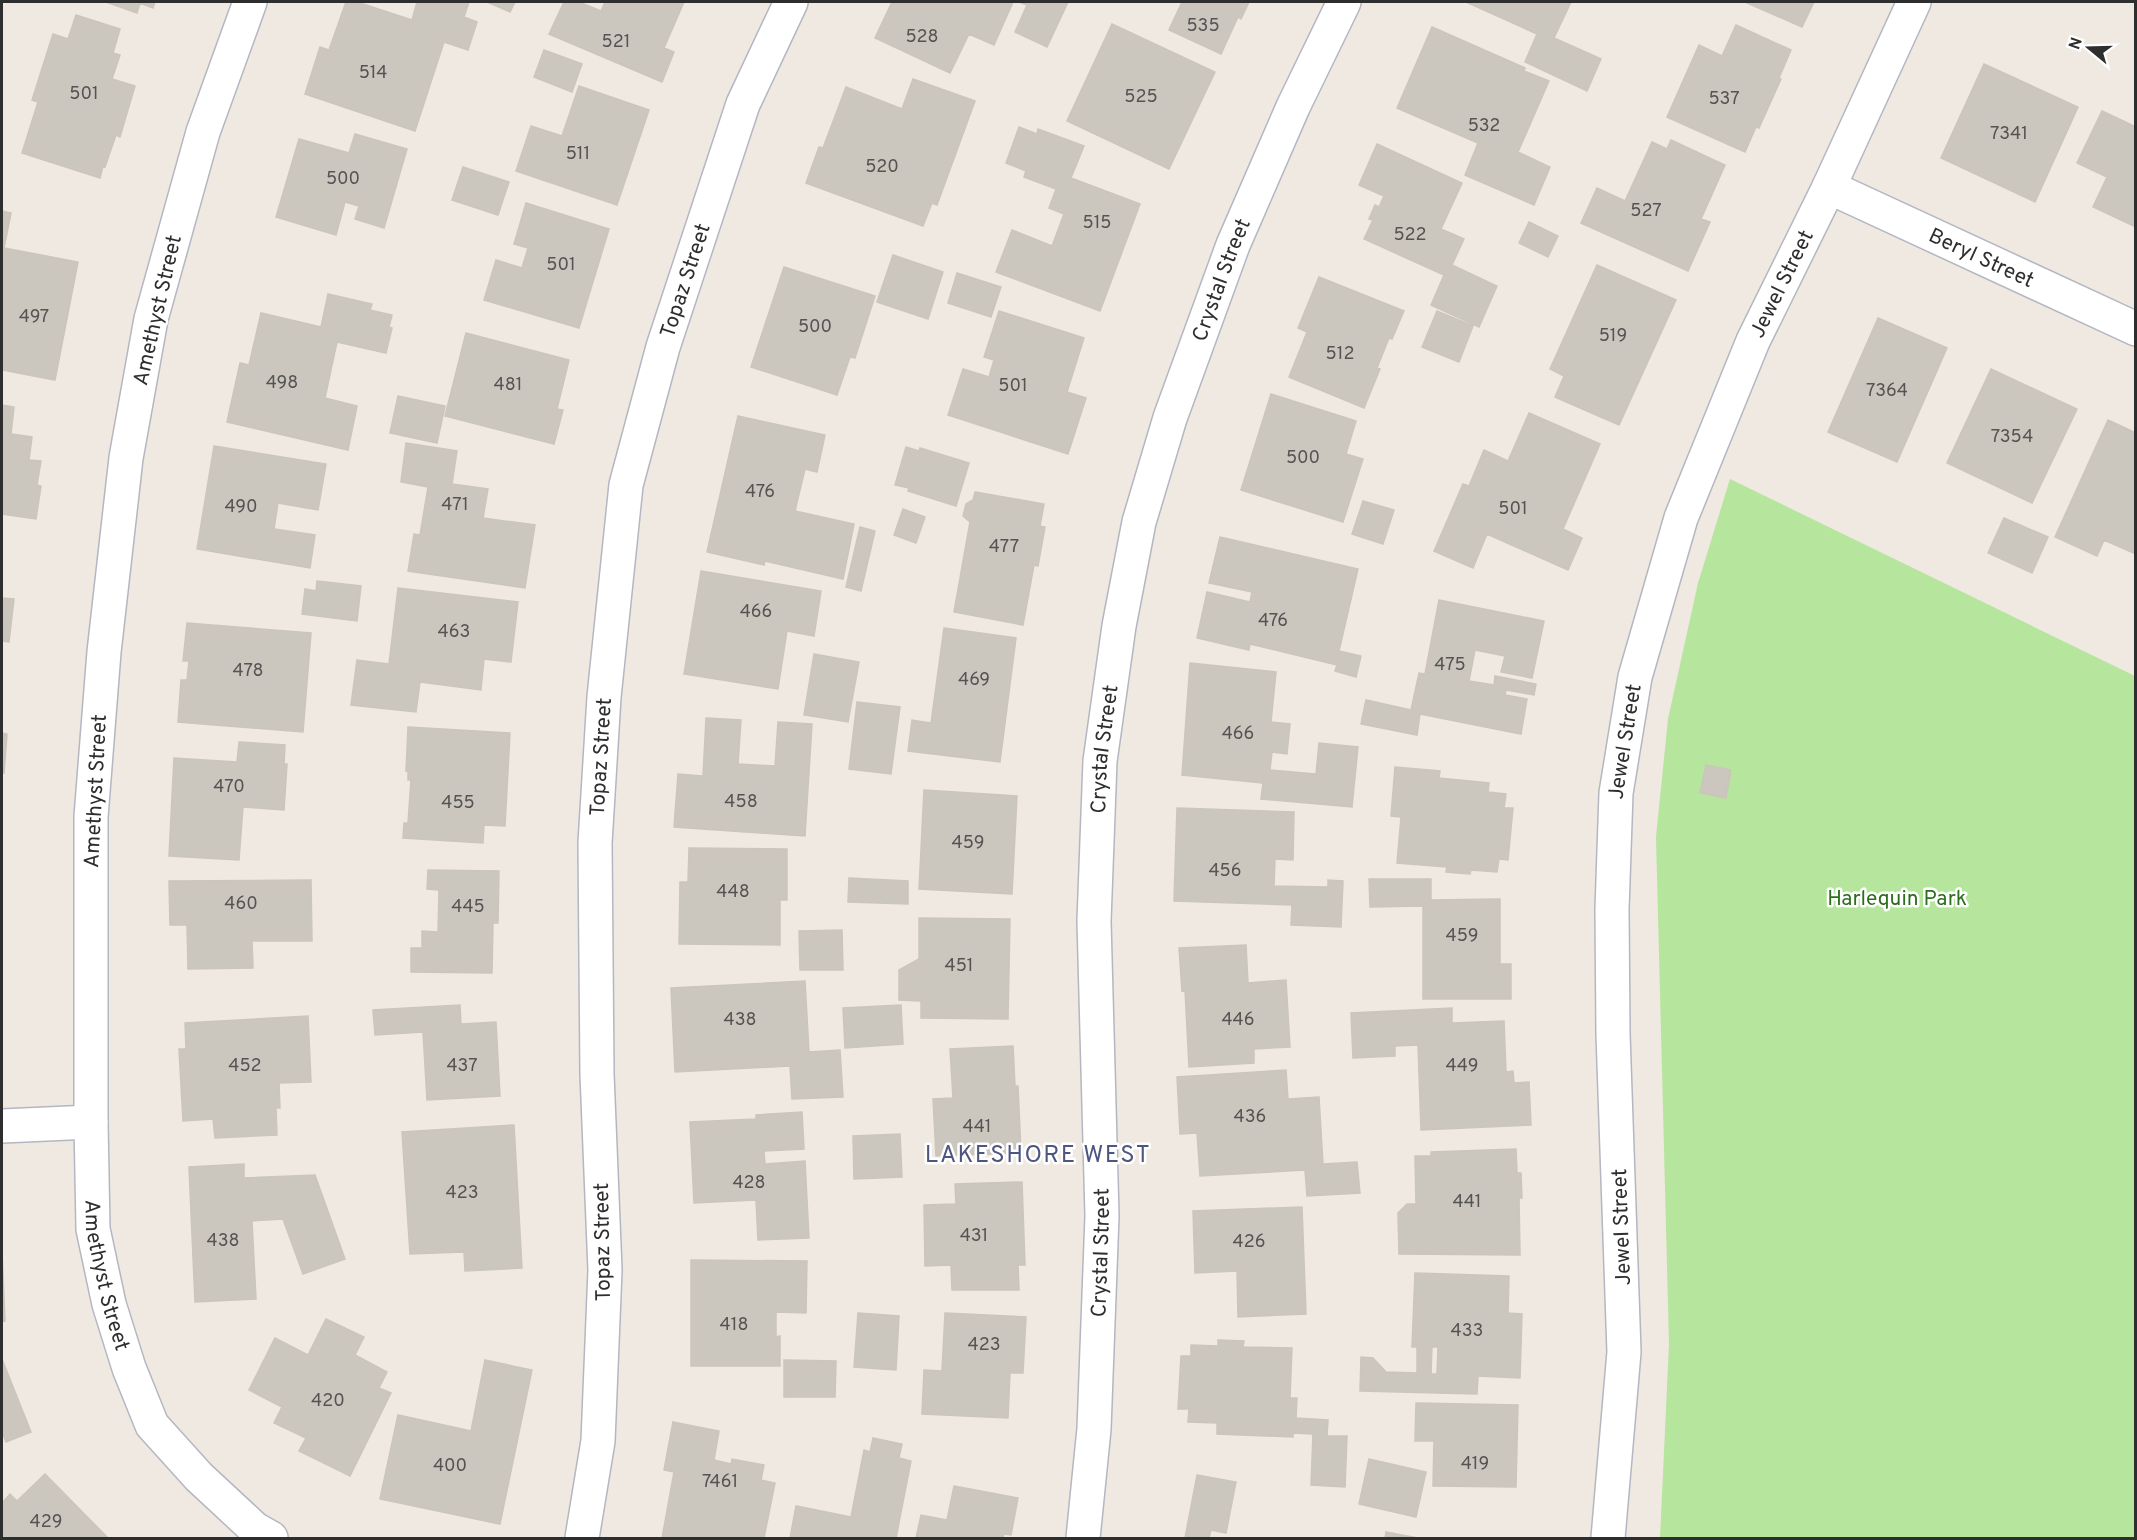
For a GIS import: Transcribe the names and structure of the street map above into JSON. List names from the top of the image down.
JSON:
{
  "streets": {
    "street": [
      "Beryl Street",
      "Topaz Street",
      "Crystal Street",
      "Jewel Street",
      "Amethyst Street"
    ]
  },
  "crossings": [
    ["Beryl Street", "Jewel Street"]
  ],
  "districts": ["LAKESHORE WEST"],
  "parks": ["Harlequin Park"],
  "house_numbers": [
    "535",
    "528",
    "521",
    "514",
    "501",
    "525",
    "537",
    "532",
    "7341",
    "511",
    "520",
    "500",
    "527",
    "515",
    "522",
    "501",
    "497",
    "500",
    "519",
    "512",
    "498",
    "481",
    "501",
    "7364",
    "7354",
    "500",
    "476",
    "471",
    "490",
    "501",
    "477",
    "466",
    "476",
    "463",
    "475",
    "478",
    "469",
    "466",
    "470",
    "458",
    "455",
    "459",
    "456",
    "448",
    "460",
    "445",
    "459",
    "451",
    "438",
    "446",
    "452",
    "437",
    "449",
    "436",
    "441",
    "428",
    "423",
    "441",
    "431",
    "438",
    "426",
    "418",
    "433",
    "423",
    "420",
    "419",
    "400",
    "7461",
    "429"
  ],
  "north": "left"
}
